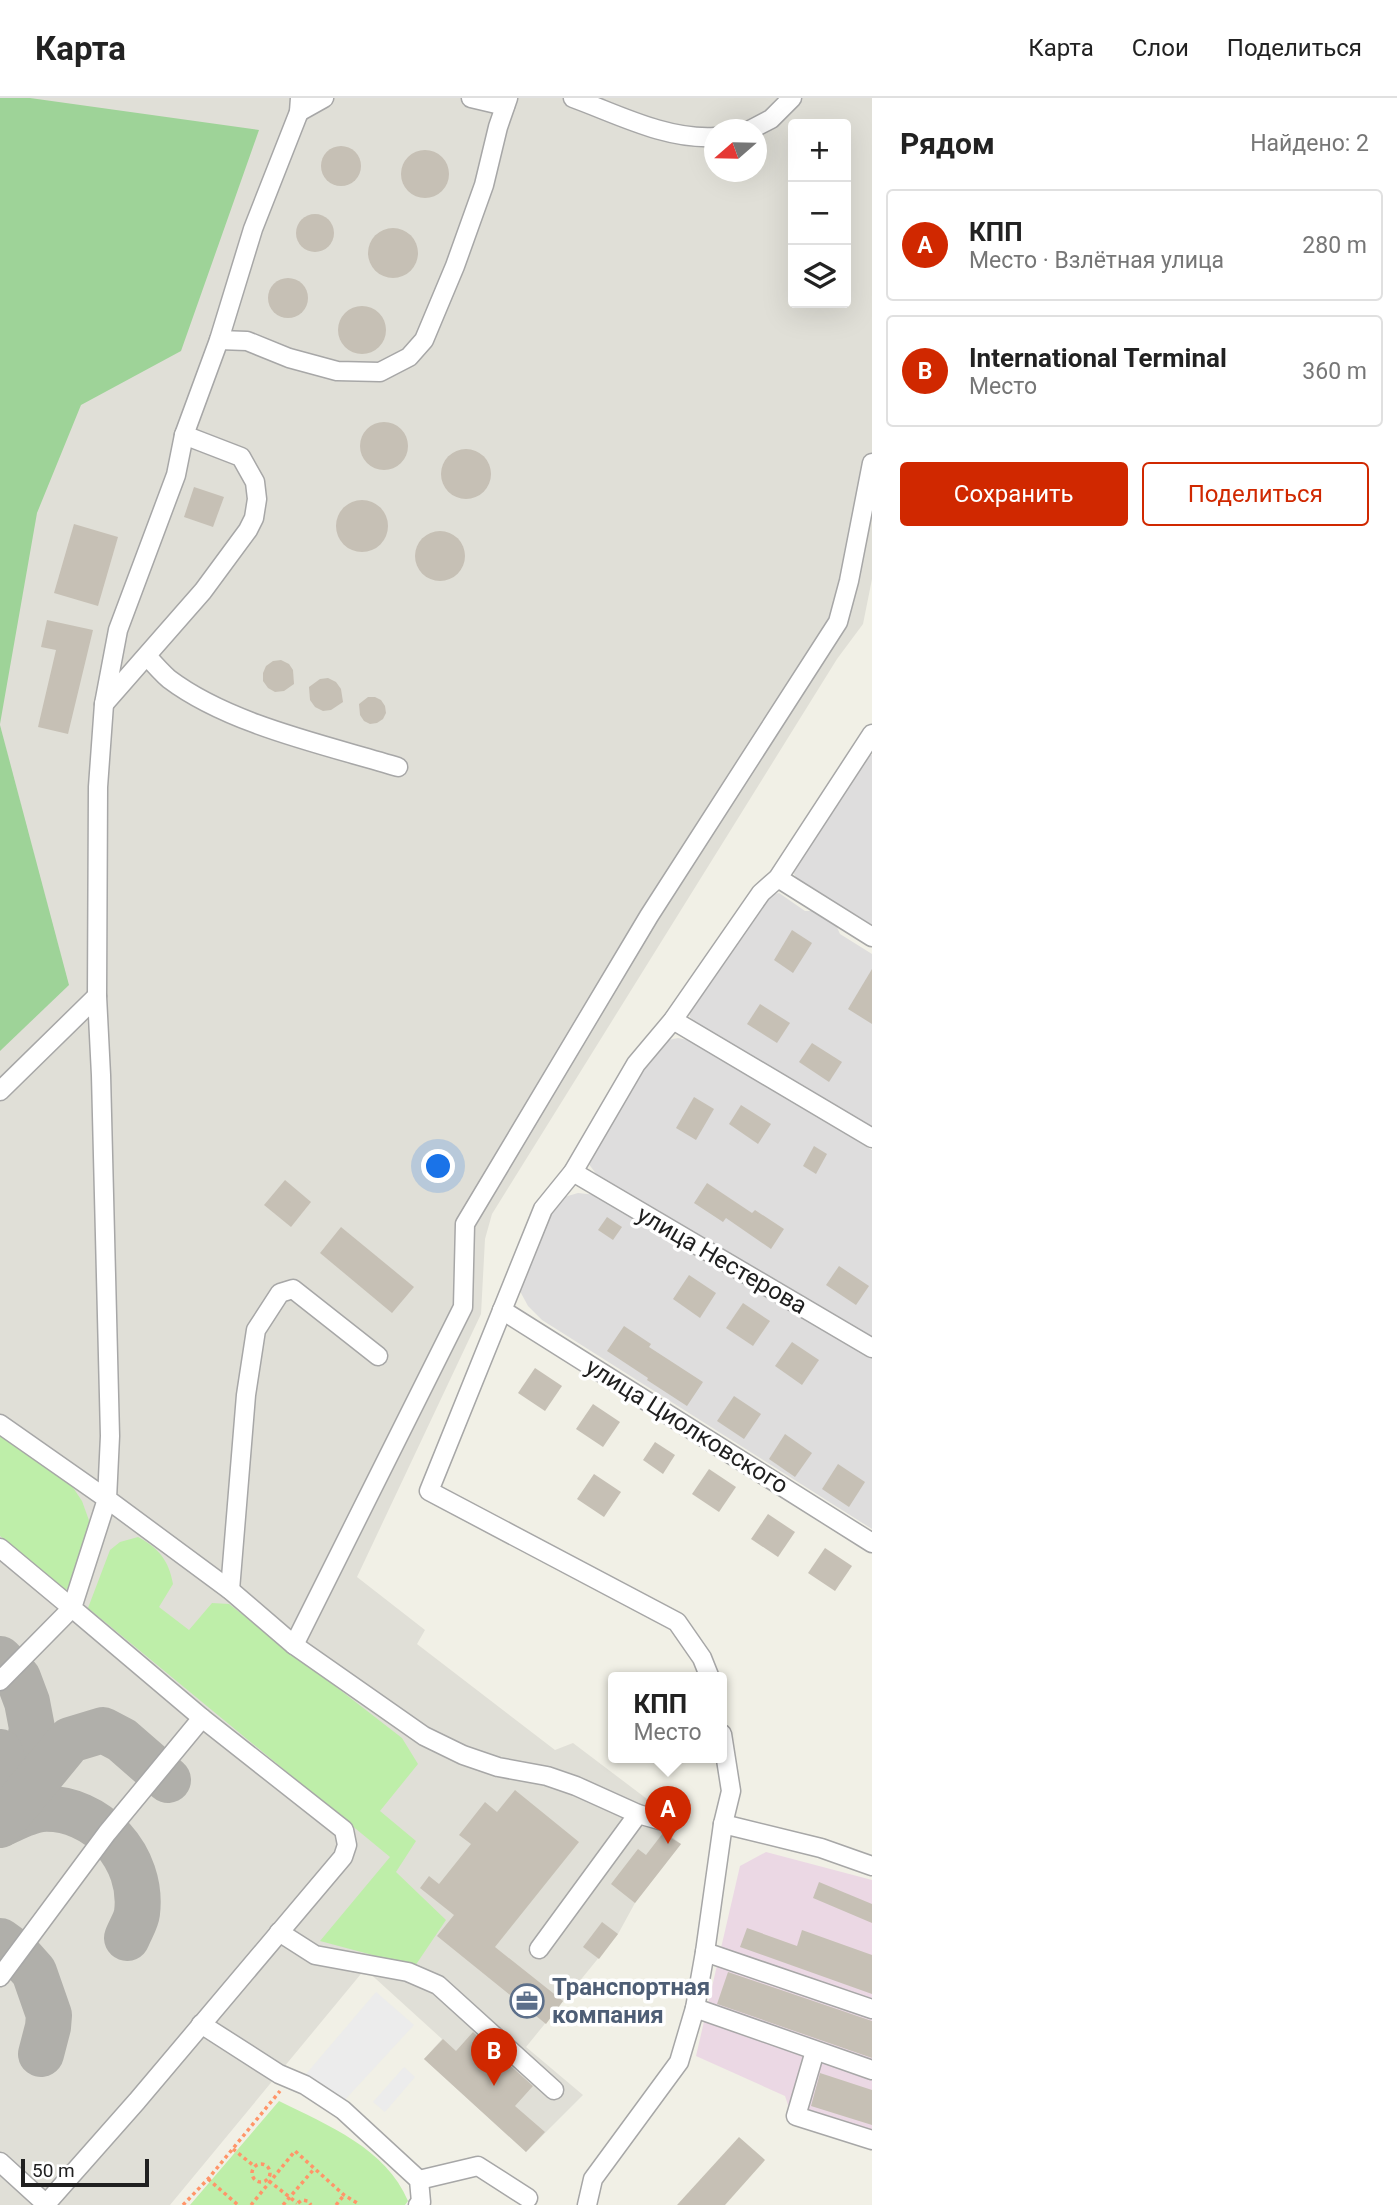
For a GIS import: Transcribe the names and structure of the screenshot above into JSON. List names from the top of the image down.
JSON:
{
  "streets": {
    "street": ["улица Нестерова", "улица Циолковского"]
  },
  "places": {
    "office": ["Транспортная компания"]
  },
  "scale_bar": "50 m",
  "north": "left",
  "page": {
    "header": "Карта",
    "nav": ["Карта", "Слои", "Поделиться"],
    "heading": ["Рядом", "Найдено: 2"],
    "map_buttons": ["+", "−"],
    "list": [
      {
        "mark": "A",
        "name": "КПП",
        "note": "Место · Взлётная улица",
        "value": "280 m"
      },
      {
        "mark": "B",
        "name": "International Terminal",
        "note": "Место",
        "value": "360 m"
      }
    ],
    "buttons": ["Сохранить", "Поделиться"],
    "popup": ["КПП", "Место"],
    "pins": ["A", "B"],
    "scale": "50 m"
  }
}
